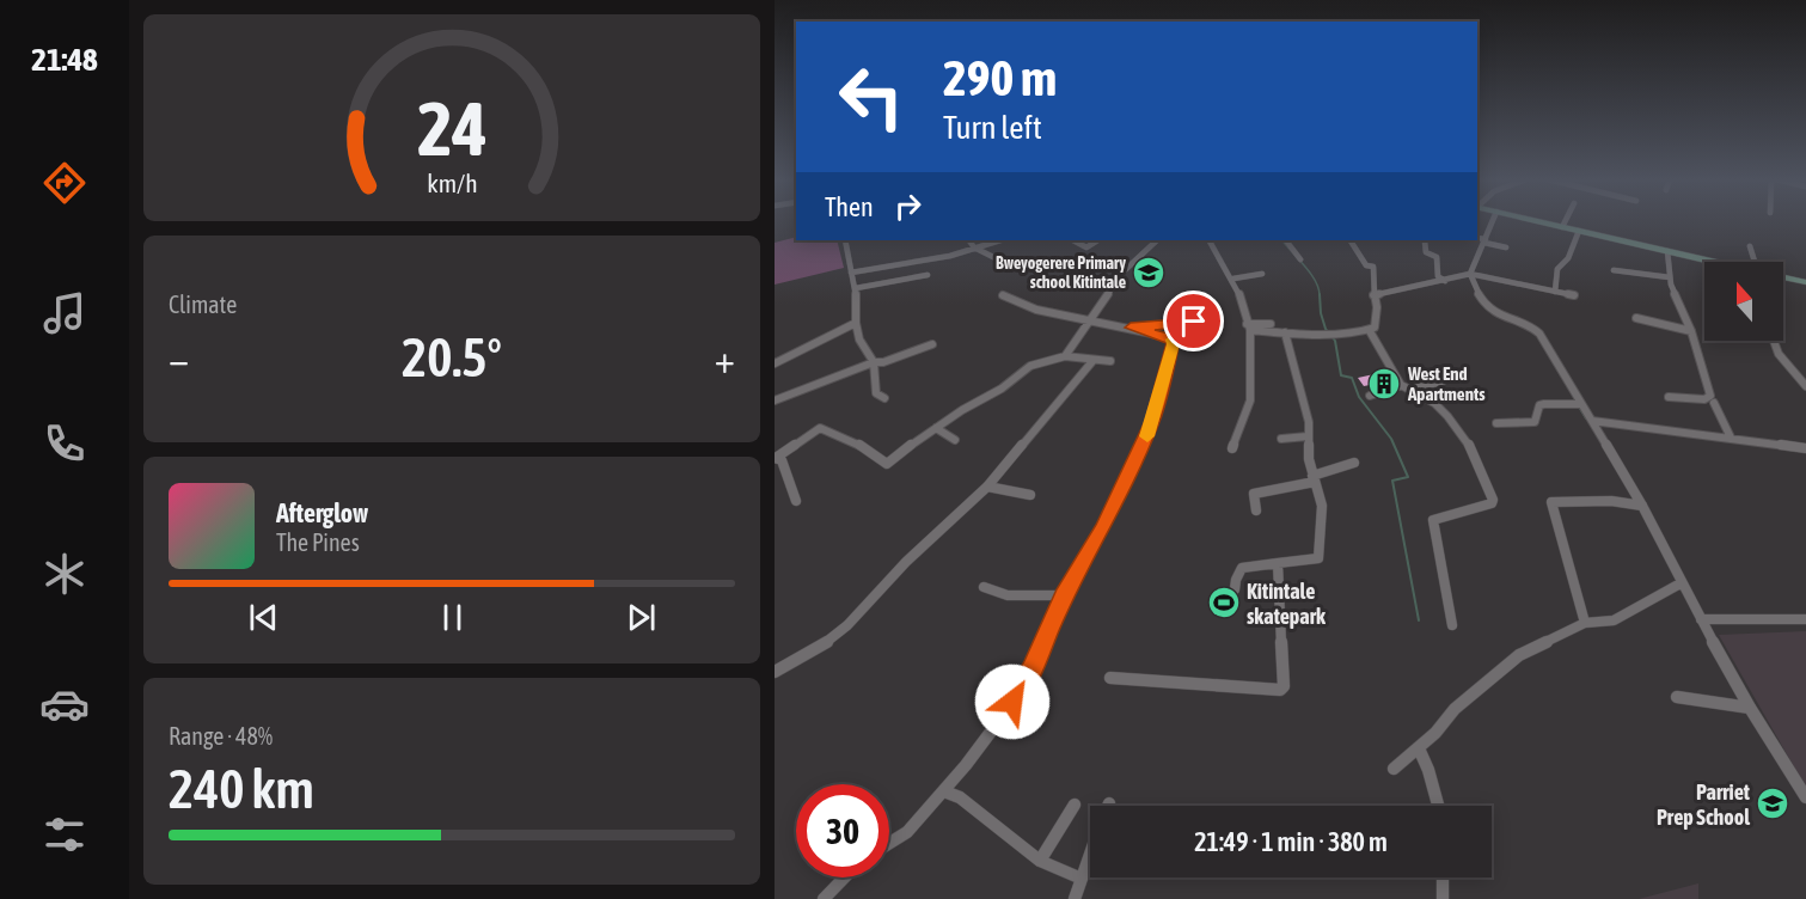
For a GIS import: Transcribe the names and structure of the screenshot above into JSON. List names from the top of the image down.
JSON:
{
  "places": {
    "school or university": ["Bweyogerere Primary school Kitintale", "Parriet Prep School"],
    "building": ["West End Apartments"],
    "sports": ["Kitintale skatepark"]
  },
  "north": "top",
  "page": {
    "tabs": "21:48",
    "turn": ["290 m", "Turn left"],
    "then": "Then",
    "tile": [
      "Climate",
      ["Range · 48%", "240 km"]
    ],
    "heat": ["−", "20.5°", "+"],
    "song": ["Afterglow", "The Pines"],
    "limit": "30",
    "trip": "21:49 · 1 min · 380 m",
    "gauge": ["24", "km/h"]
  }
}
